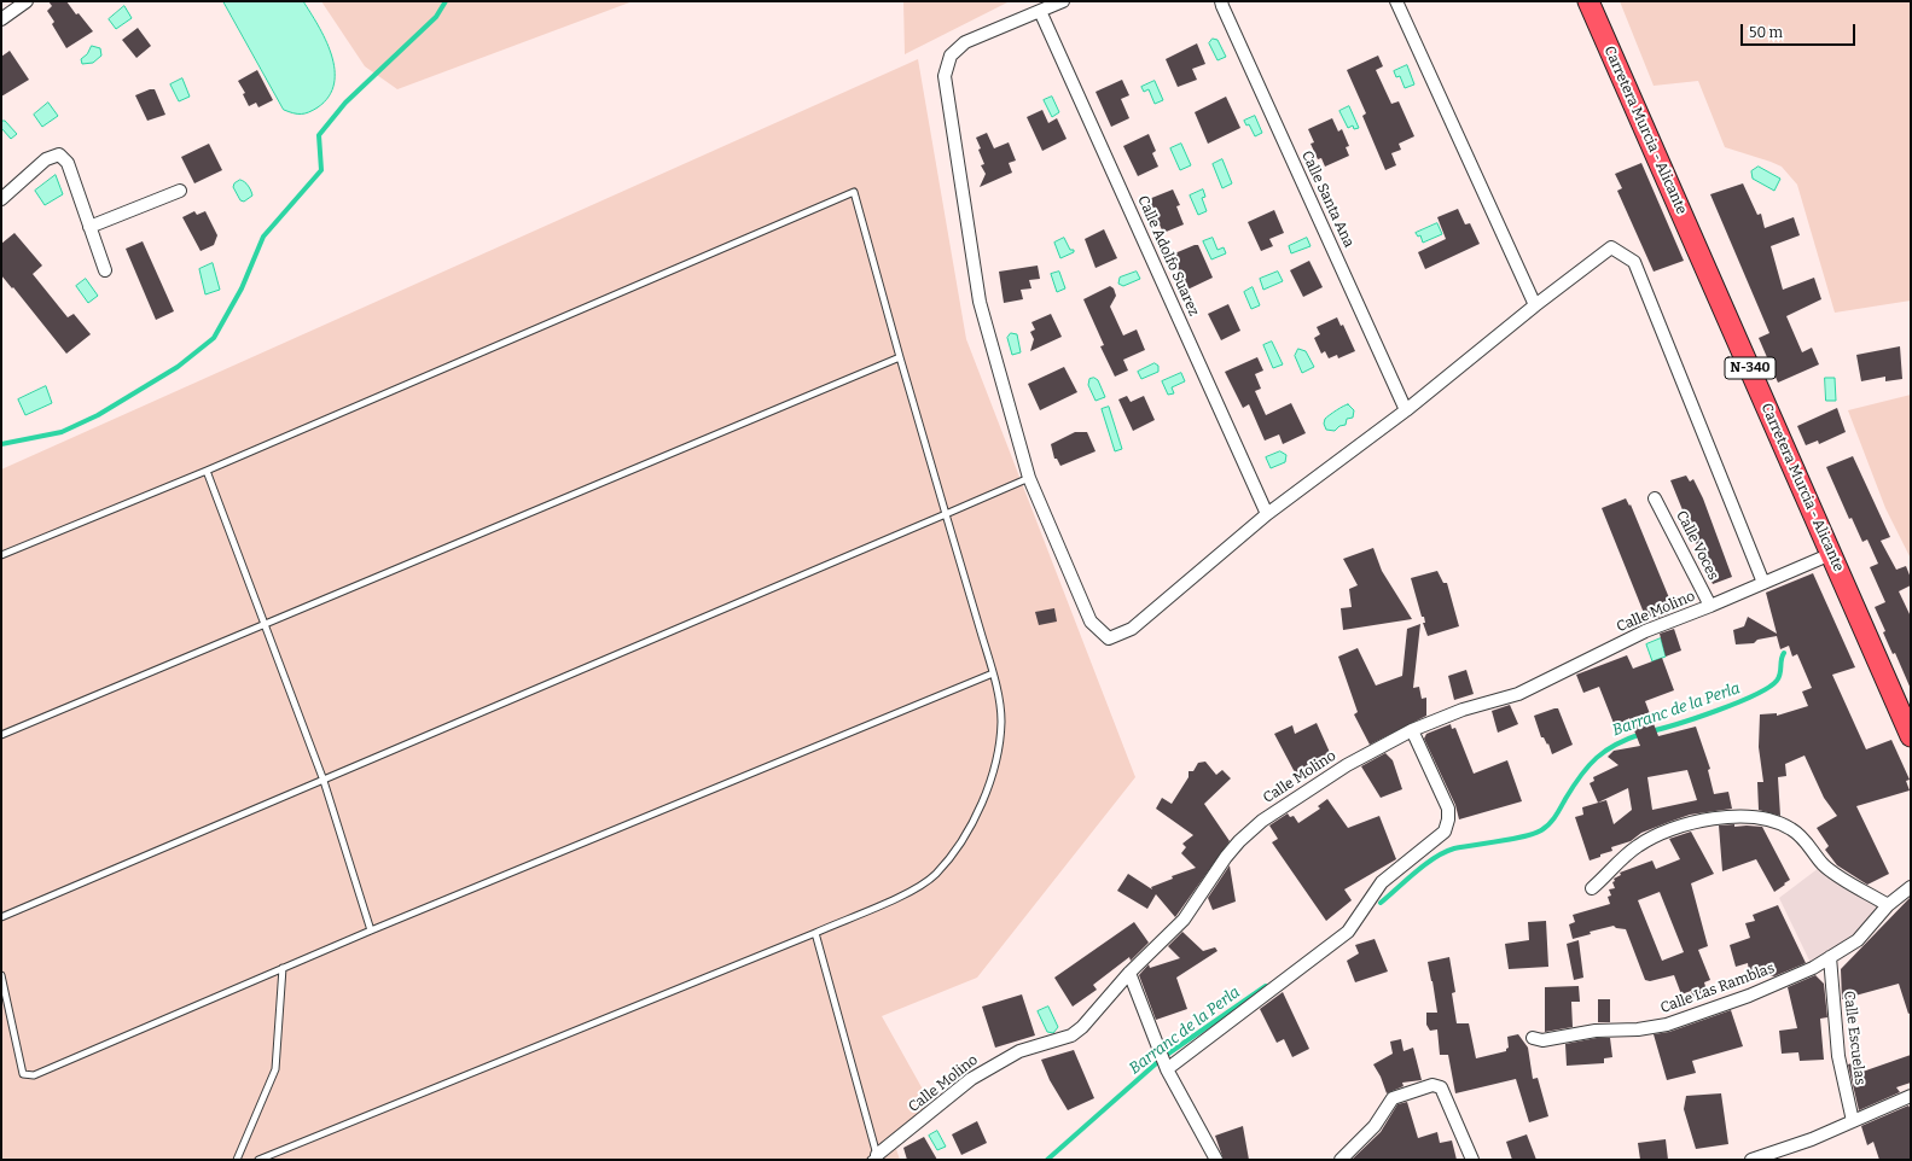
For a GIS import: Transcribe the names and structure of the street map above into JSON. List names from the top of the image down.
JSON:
{
  "streets": {
    "highway": ["Carretera Murcia - Alicante", "N-340"],
    "street": [
      "Calle Santa Ana",
      "Calle Adolfo Suarez",
      "Calle Voces",
      "Calle Molino",
      "Calle Las Ramblas",
      "Calle Escuelas"
    ]
  },
  "crossings": [
    ["Carretera Murcia - Alicante", "Calle Molino"],
    ["Calle Voces", "Calle Molino"],
    ["Calle Las Ramblas", "Calle Escuelas"]
  ],
  "water": ["Barranc de la Perla"],
  "scale_bar": "50 m"
}
